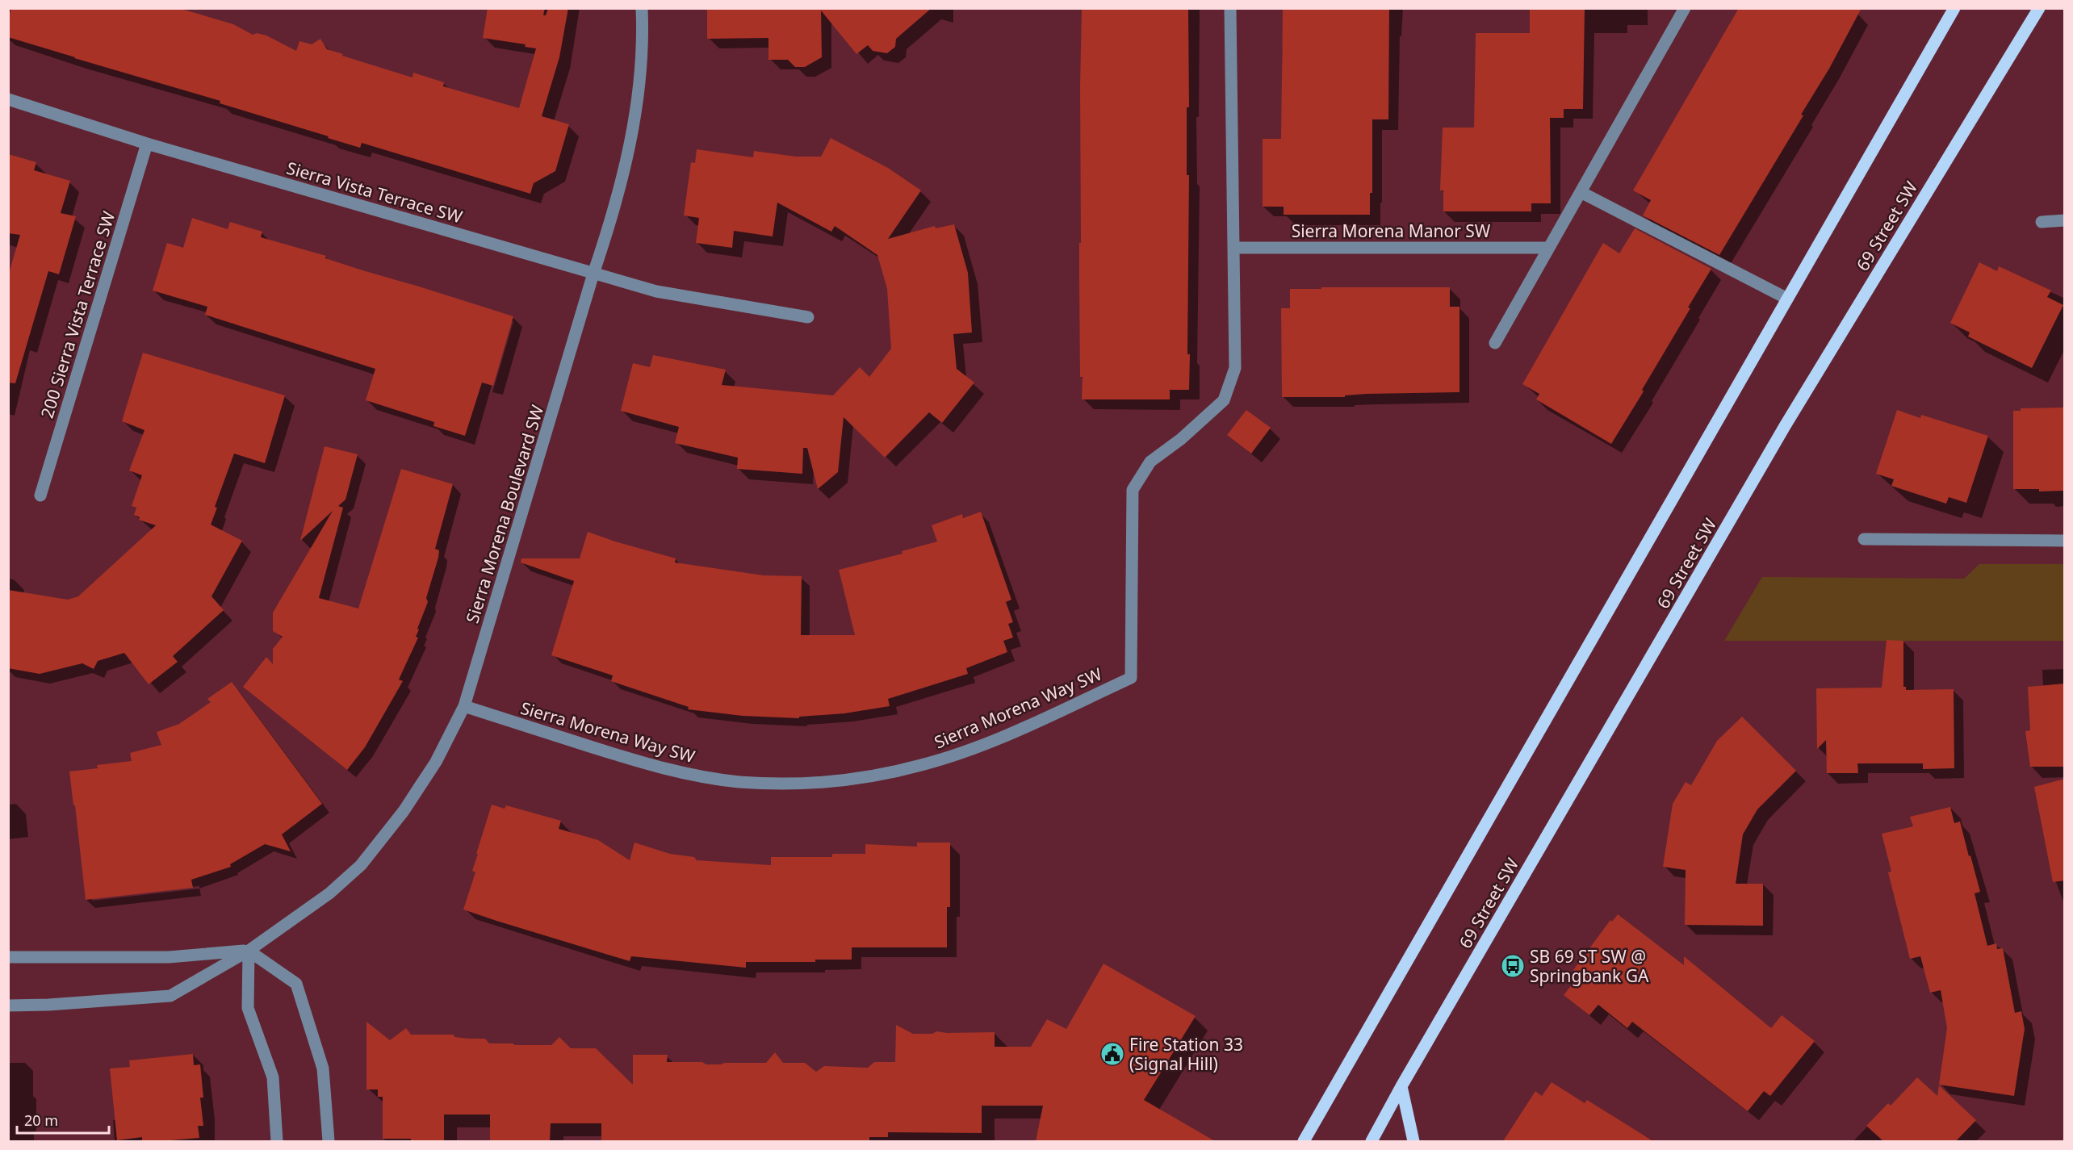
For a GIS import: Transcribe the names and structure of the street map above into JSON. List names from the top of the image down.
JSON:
{
  "streets": {
    "main road": ["69 Street SW"],
    "street": [
      "Sierra Vista Terrace SW",
      "Sierra Morena Manor SW",
      "200 Sierra Vista Terrace SW",
      "Sierra Morena Boulevard SW",
      "Sierra Morena Way SW"
    ]
  },
  "crossings": [
    ["Sierra Vista Terrace SW", "200 Sierra Vista Terrace SW"],
    ["Sierra Vista Terrace SW", "Sierra Morena Boulevard SW"],
    ["Sierra Morena Manor SW", "Sierra Morena Way SW"],
    ["Sierra Morena Boulevard SW", "Sierra Morena Way SW"]
  ],
  "places": {
    "bus stop": ["SB 69 ST SW @ Springbank GA"],
    "public building": ["Fire Station 33 (Signal Hill)"]
  },
  "scale_bar": "20 m"
}
